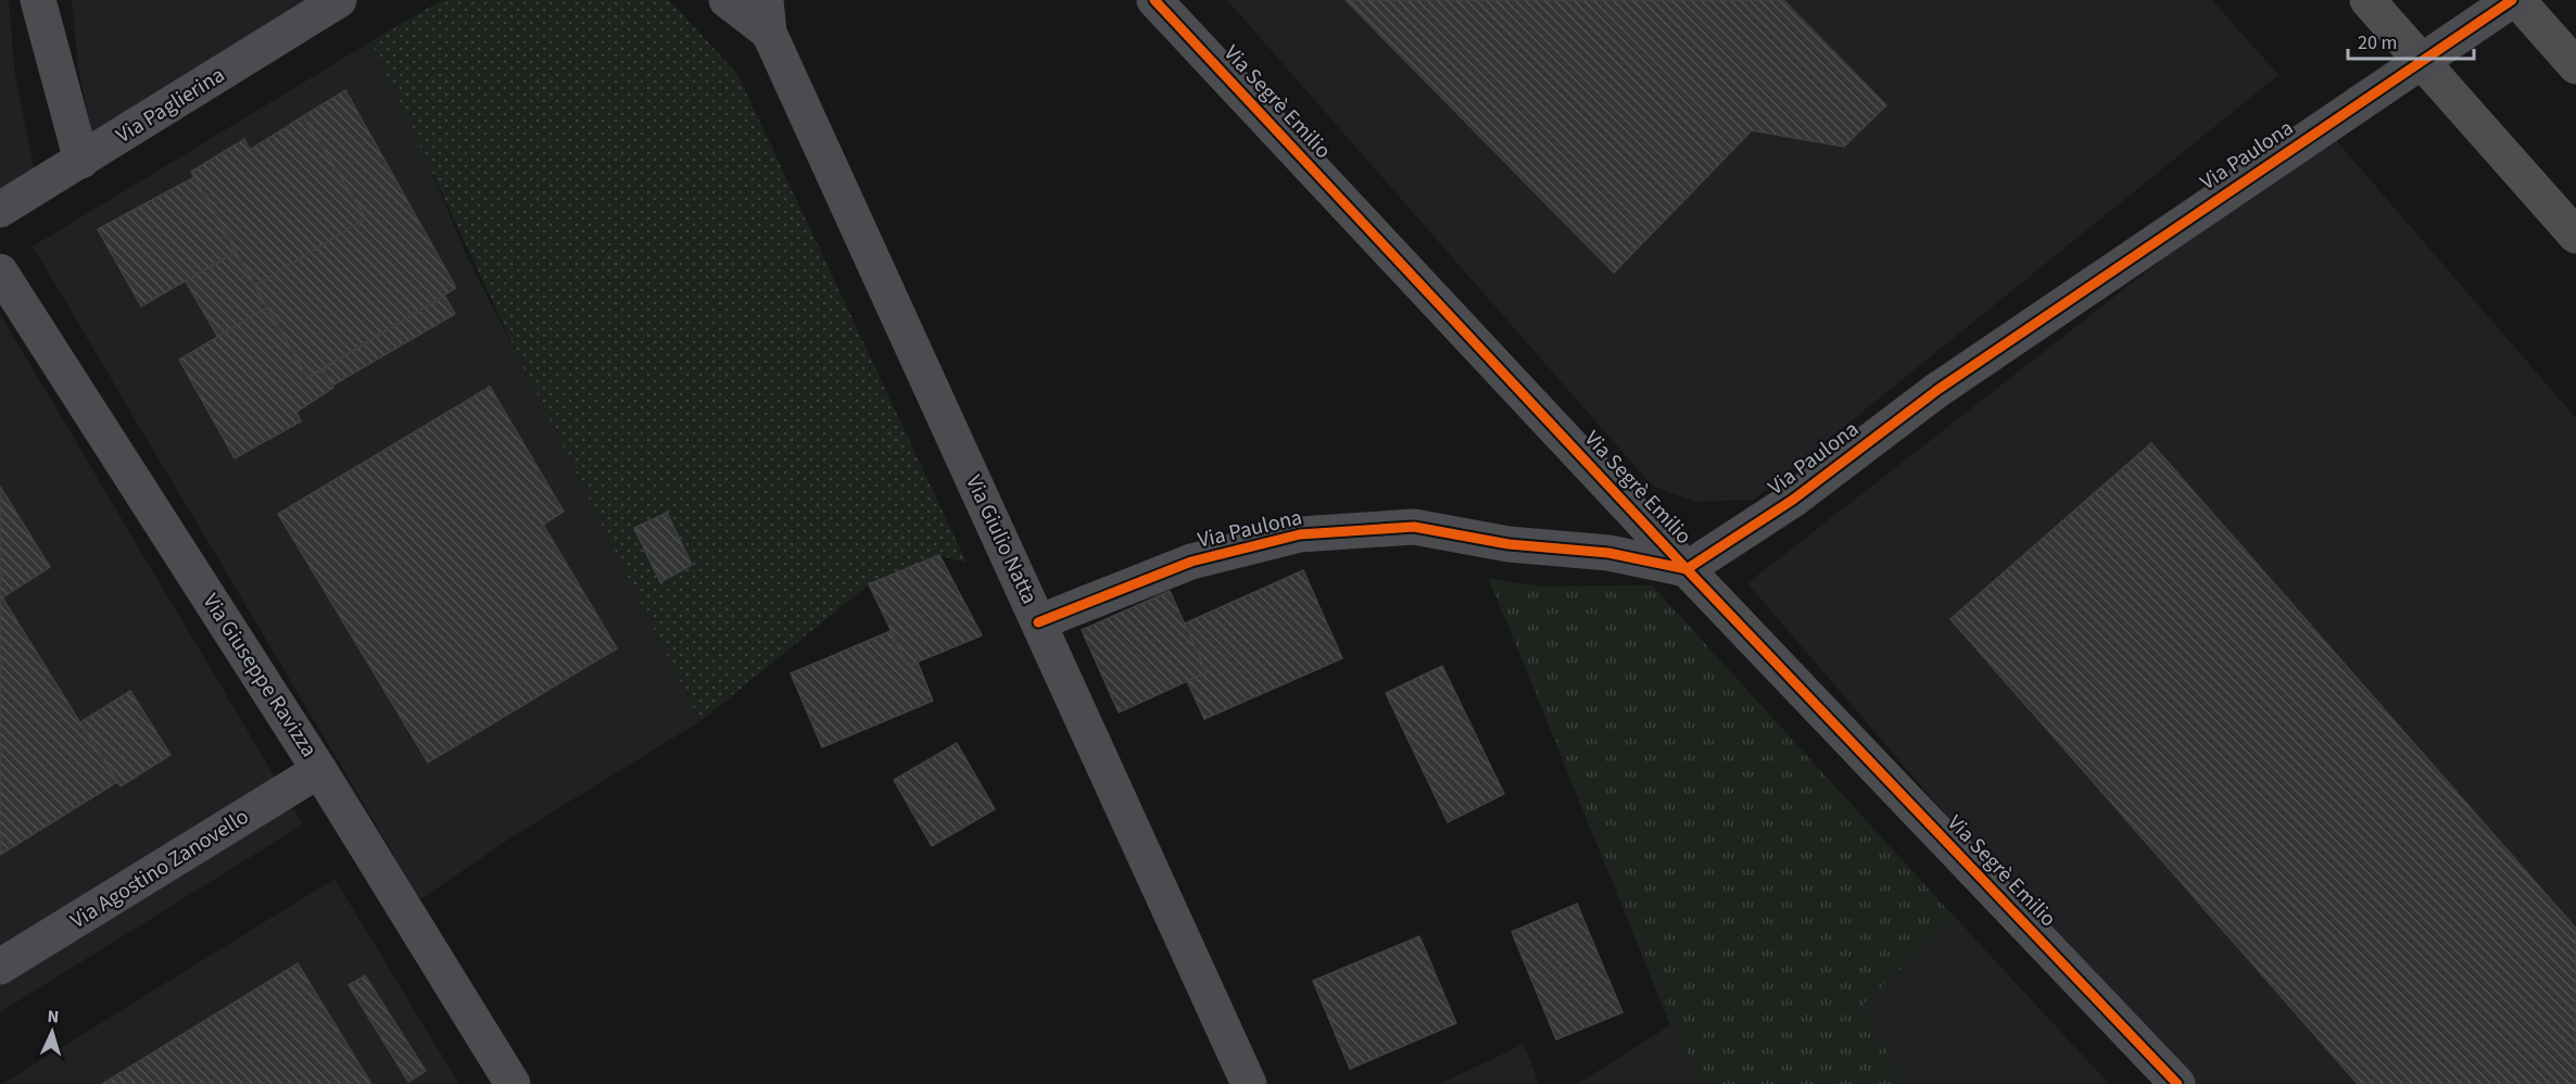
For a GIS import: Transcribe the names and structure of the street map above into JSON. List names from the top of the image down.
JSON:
{
  "streets": {
    "street": [
      "Via Segrè Emilio",
      "Via Paglierina",
      "Via Paulona",
      "Via Giulio Natta",
      "Via Giuseppe Ravizza",
      "Via Agostino Zanovello"
    ]
  },
  "crossings": [
    ["Via Segrè Emilio", "Via Paulona"],
    ["Via Paulona", "Via Giulio Natta"],
    ["Via Giuseppe Ravizza", "Via Agostino Zanovello"]
  ],
  "scale_bar": "20 m",
  "north": "top"
}
